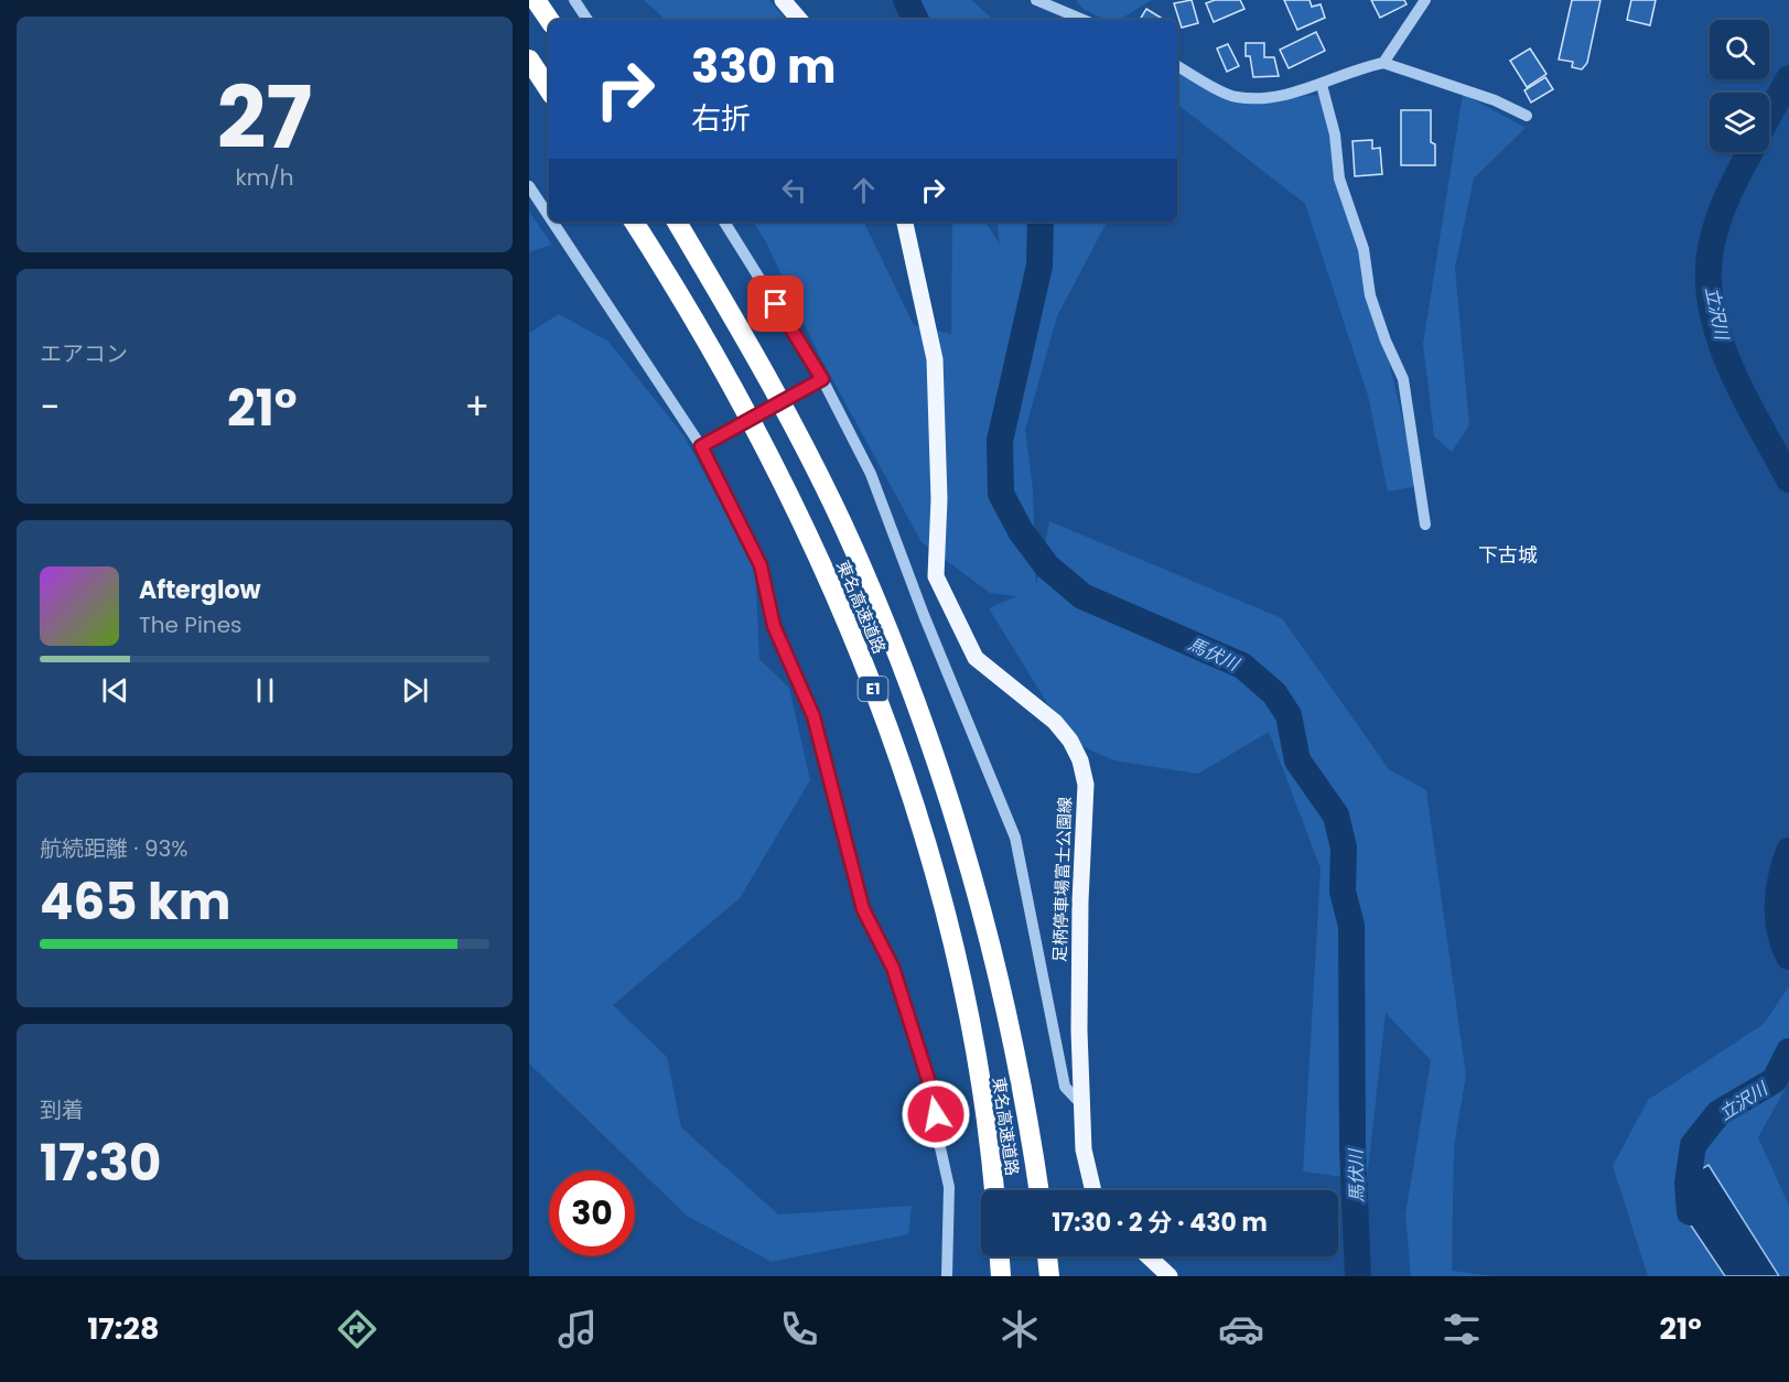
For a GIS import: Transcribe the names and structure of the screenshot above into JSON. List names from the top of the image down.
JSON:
{
  "streets": {
    "highway": ["東名高速道路", "E1"],
    "main road": ["足柄停車場富士公園線"]
  },
  "districts": ["下古城"],
  "water": ["立沢川", "馬伏川"],
  "page": {
    "tile": [
      ["27", "km/h"],
      "エアコン",
      ["航続距離 · 93%", "465 km"],
      ["到着", "17:30"]
    ],
    "turn": ["330 m", "右折"],
    "heat": ["−", "21°", "+"],
    "song": ["Afterglow", "The Pines"],
    "limit": "30",
    "trip": "17:30 · 2 分 · 430 m",
    "tabs": ["17:28", "21°"]
  }
}
